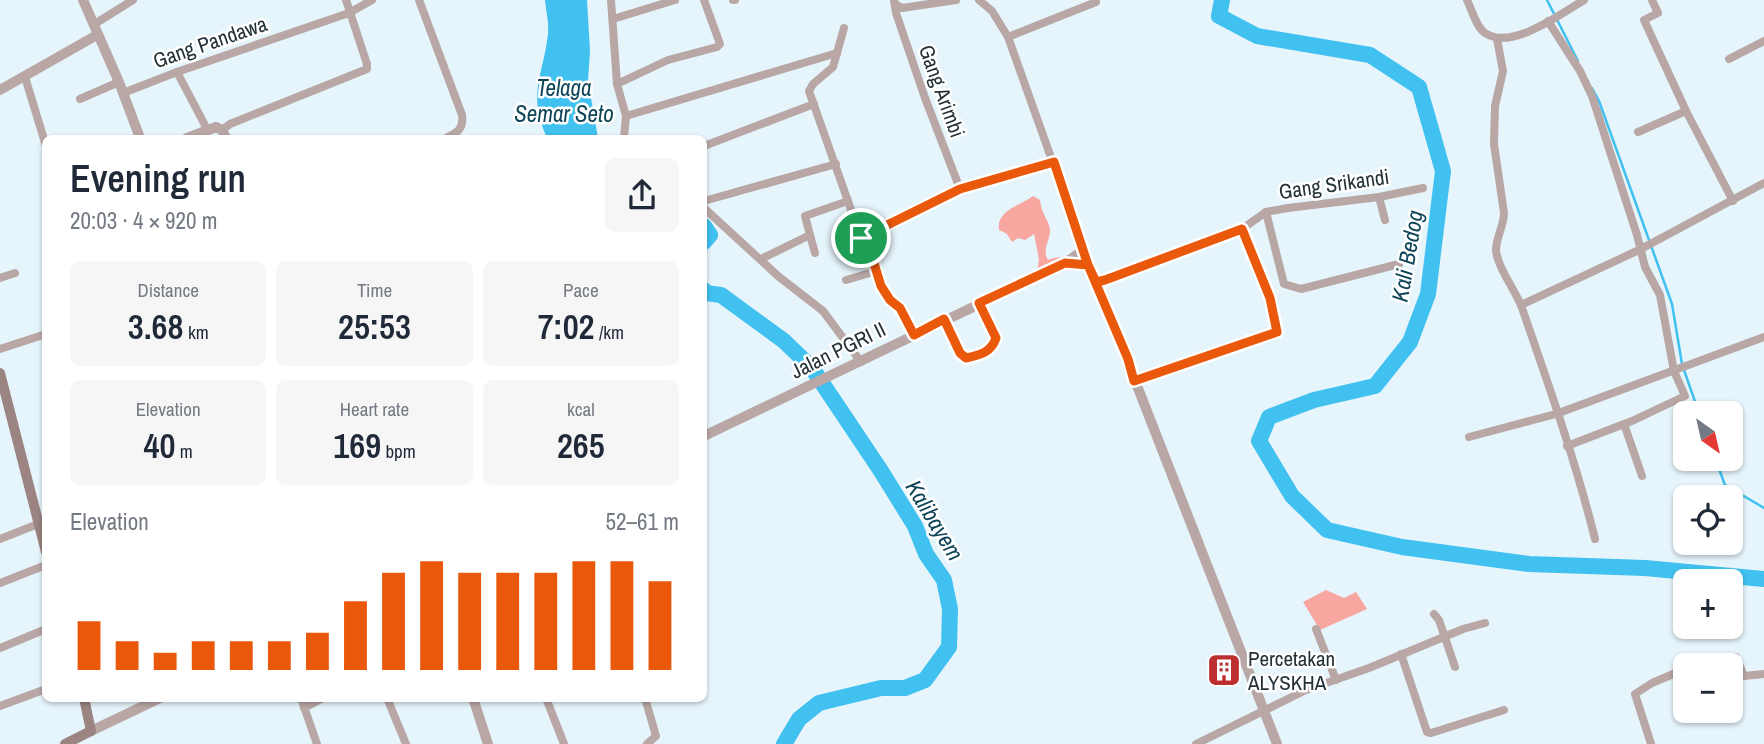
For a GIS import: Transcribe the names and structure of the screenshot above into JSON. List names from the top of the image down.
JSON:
{
  "streets": {
    "street": [
      "Gang Pandawa",
      "Gang Arimbi",
      "Gang Srikandi",
      "Jalan PGRI II"
    ]
  },
  "water": ["Telaga Semar Seto", "Kali Bedog", "Kalibayem"],
  "places": {
    "building": ["Percetakan ALYSKHA"]
  },
  "north": "bottom right",
  "page": {
    "heading": ["Evening run", "20:03 · 4 × 920 m"],
    "stats": [
      ["Distance", "3.68 km"],
      ["Time", "25:53"],
      ["Pace", "7:02 /km"],
      ["Elevation", "40 m"],
      ["Heart rate", "169 bpm"],
      ["kcal", "265"]
    ],
    "map_buttons": ["+", "−"],
    "chart": ["Elevation", "52–61 m"]
  }
}
